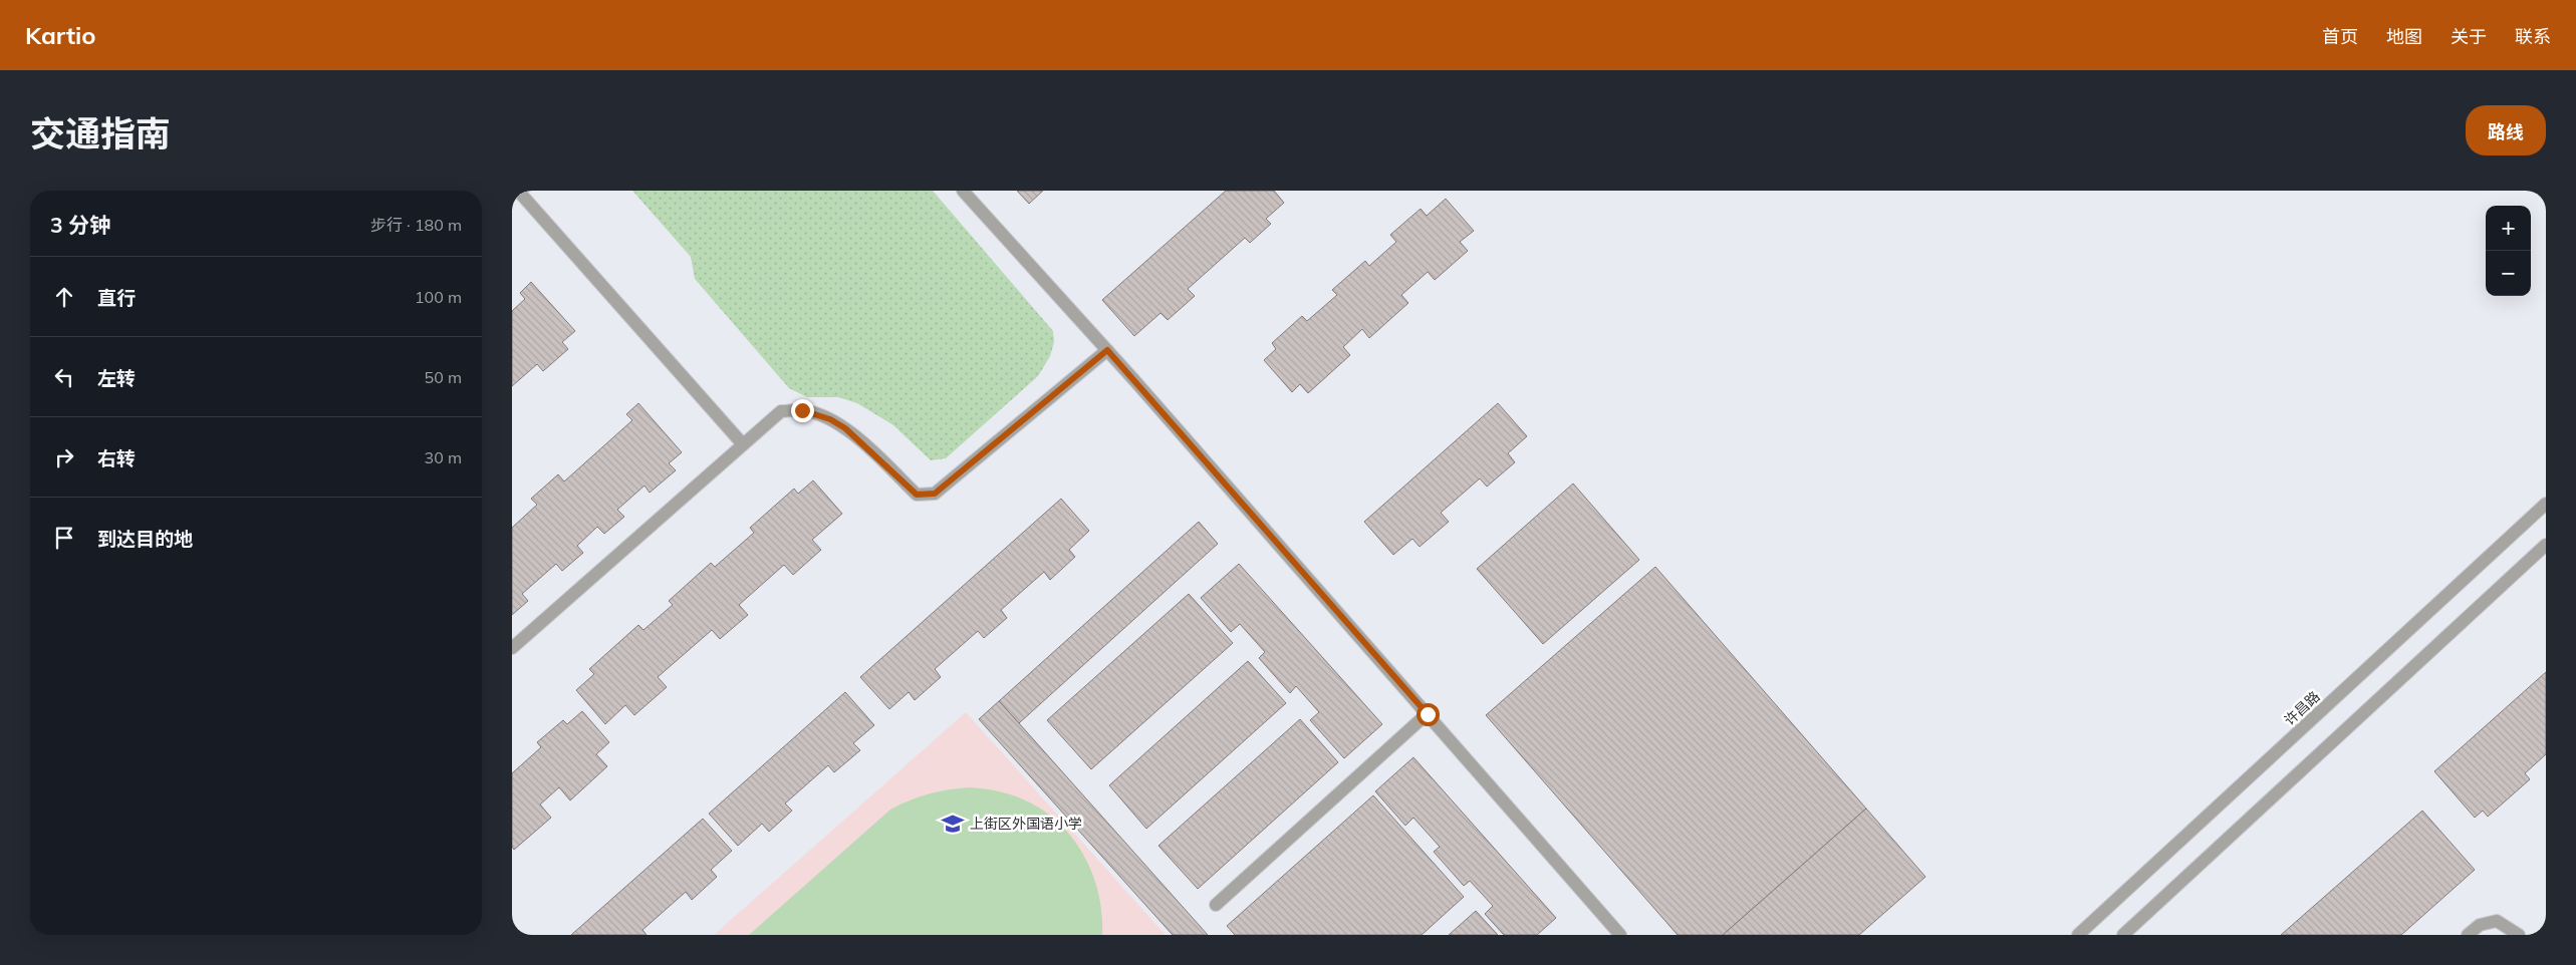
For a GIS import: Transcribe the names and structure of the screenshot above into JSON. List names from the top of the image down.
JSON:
{
  "streets": {
    "street": ["许昌路"]
  },
  "places": {
    "school or university": ["上街区外国语小学"]
  },
  "page": {
    "header": "Kartio",
    "nav": [
      "首页",
      "地图",
      "关于",
      "联系"
    ],
    "title": "交通指南",
    "buttons": "路线",
    "heading": ["3 分钟", "步行 · 180 m"],
    "map_buttons": ["+", "−"],
    "list": [
      ["直行", "100 m"],
      ["左转", "50 m"],
      ["右转", "30 m"],
      "到达目的地"
    ]
  }
}
